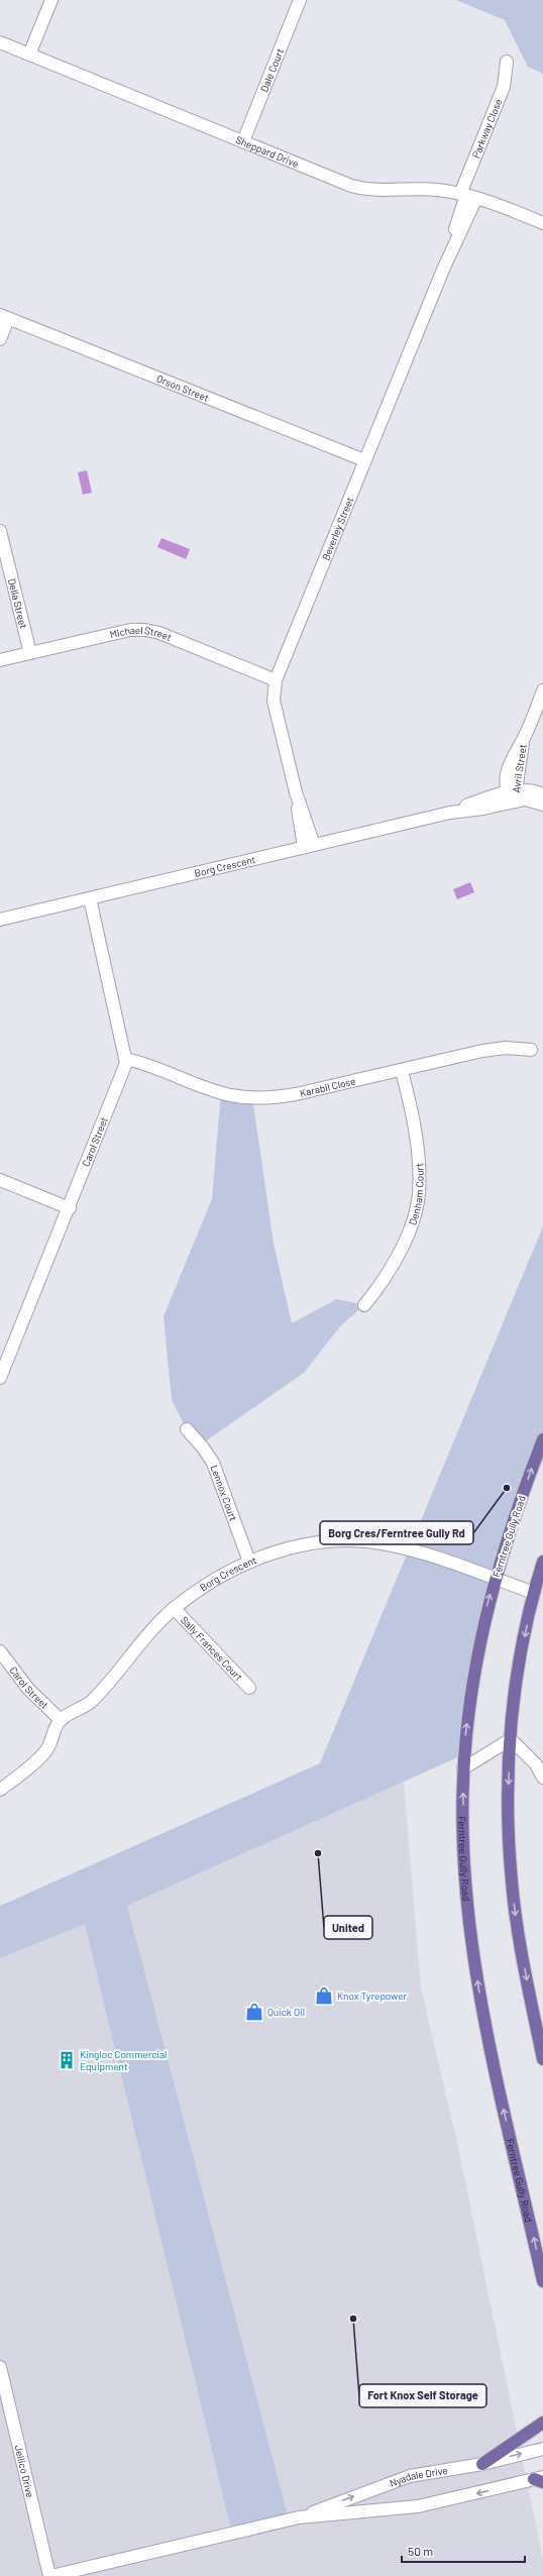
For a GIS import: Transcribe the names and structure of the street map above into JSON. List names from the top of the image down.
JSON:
{
  "streets": {
    "main road": ["Ferntree Gully Road"],
    "street": [
      "Dale Court",
      "Parkway Close",
      "Sheppard Drive",
      "Orson Street",
      "Beverley Street",
      "Della Street",
      "Michael Street",
      "Avril Street",
      "Borg Crescent",
      "Karabil Close",
      "Carol Street",
      "Denham Court",
      "Lennox Court",
      "Sally Frances Court",
      "Jellico Drive",
      "Nyadale Drive"
    ]
  },
  "crossings": [
    ["Dale Court", "Sheppard Drive"],
    ["Parkway Close", "Sheppard Drive"],
    ["Parkway Close", "Beverley Street"],
    ["Sheppard Drive", "Beverley Street"],
    ["Orson Street", "Beverley Street"],
    ["Beverley Street", "Michael Street"],
    ["Beverley Street", "Borg Crescent"],
    ["Della Street", "Michael Street"],
    ["Avril Street", "Borg Crescent"],
    ["Borg Crescent", "Carol Street"],
    ["Borg Crescent", "Lennox Court"],
    ["Borg Crescent", "Ferntree Gully Road"],
    ["Borg Crescent", "Sally Frances Court"],
    ["Karabil Close", "Carol Street"],
    ["Karabil Close", "Denham Court"],
    ["Jellico Drive", "Nyadale Drive"]
  ],
  "places": {
    "other": ["Borg Cres/Ferntree Gully Rd", "United", "Fort Knox Self Storage"],
    "shop": ["Knox Tyrepower", "Quick Oil"],
    "building": ["Kingloc Commercial Equipment"]
  },
  "scale_bar": "50 m"
}
